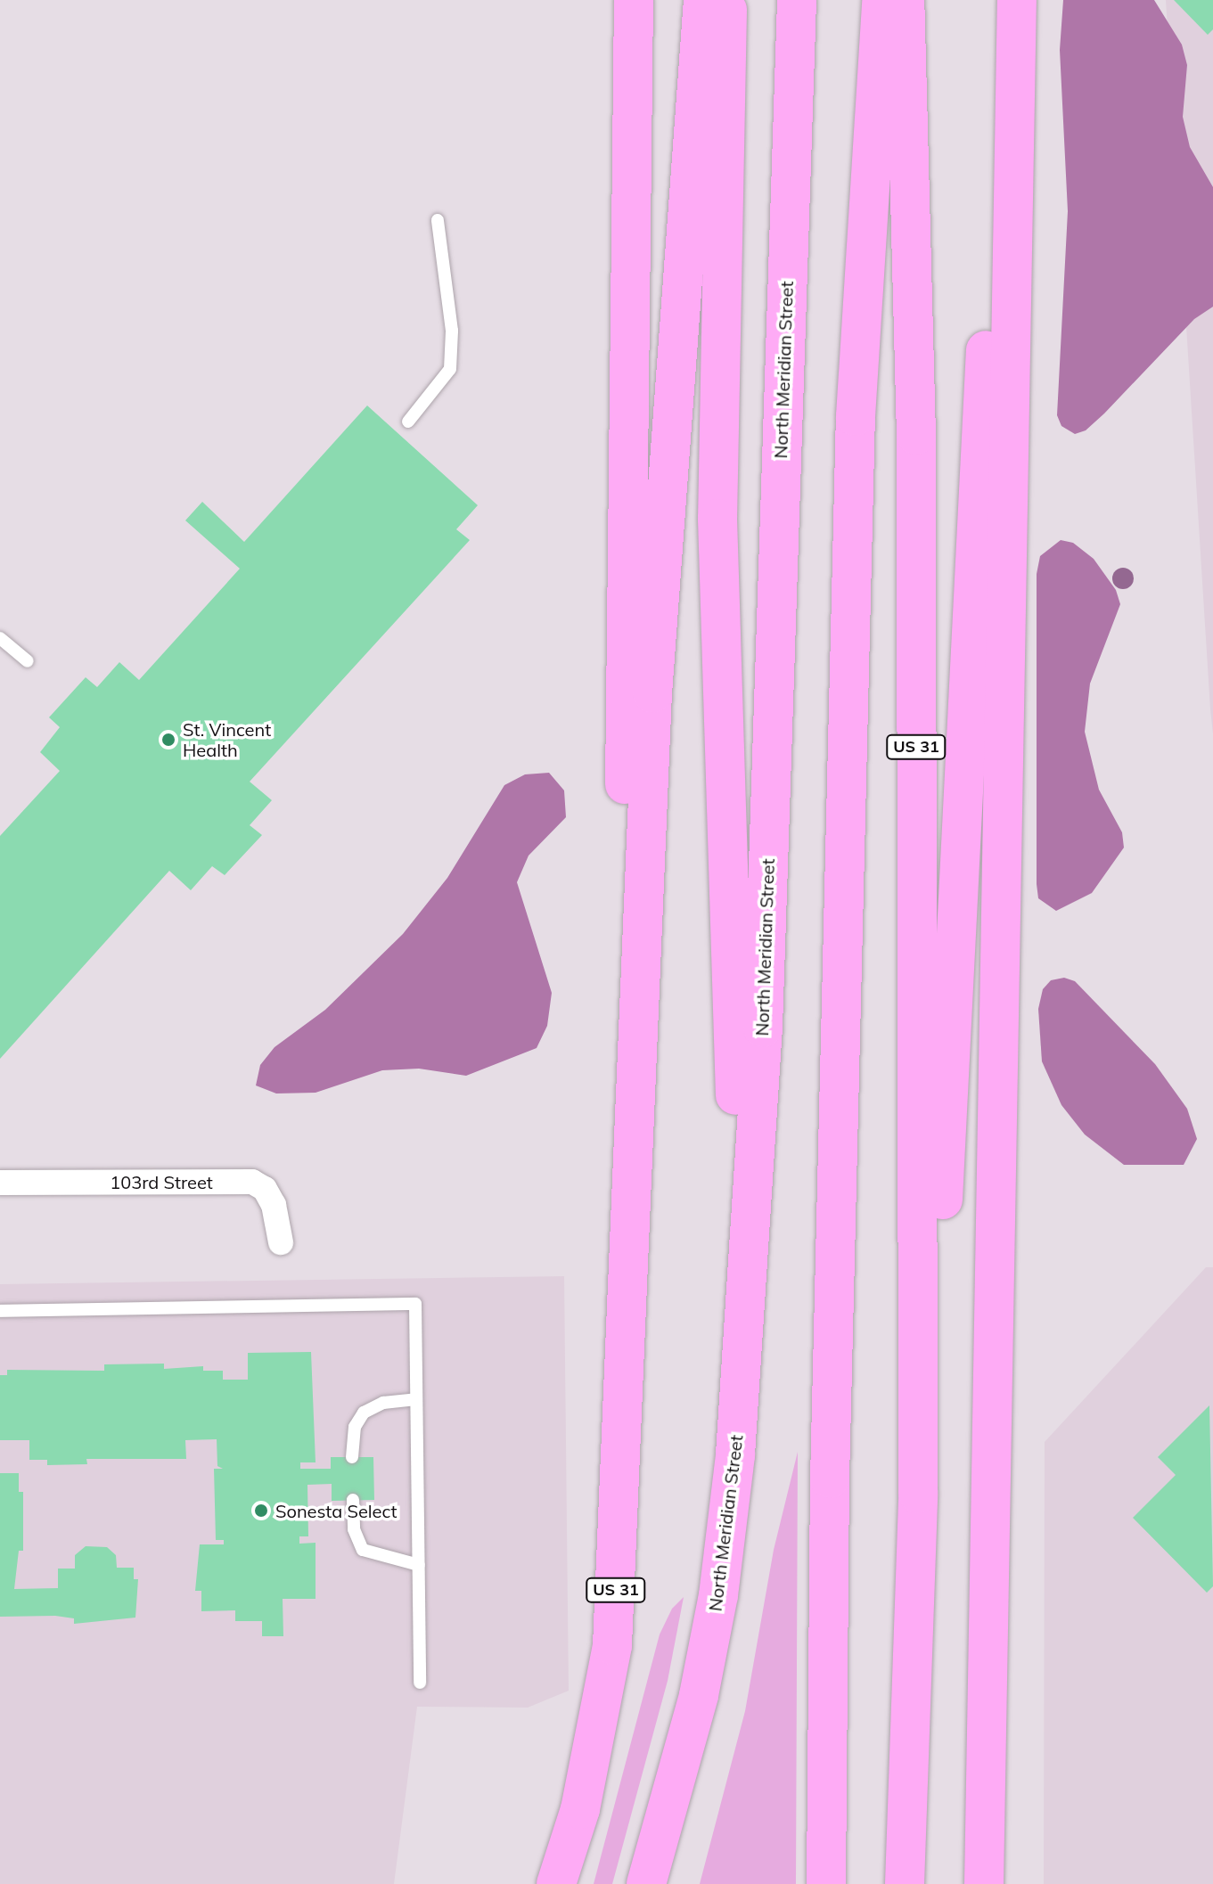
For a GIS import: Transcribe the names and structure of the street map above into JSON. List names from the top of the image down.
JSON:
{
  "streets": {
    "highway": ["North Meridian Street", "US 31"],
    "street": ["103rd Street"]
  },
  "places": ["St. Vincent Health", "Sonesta Select"]
}
